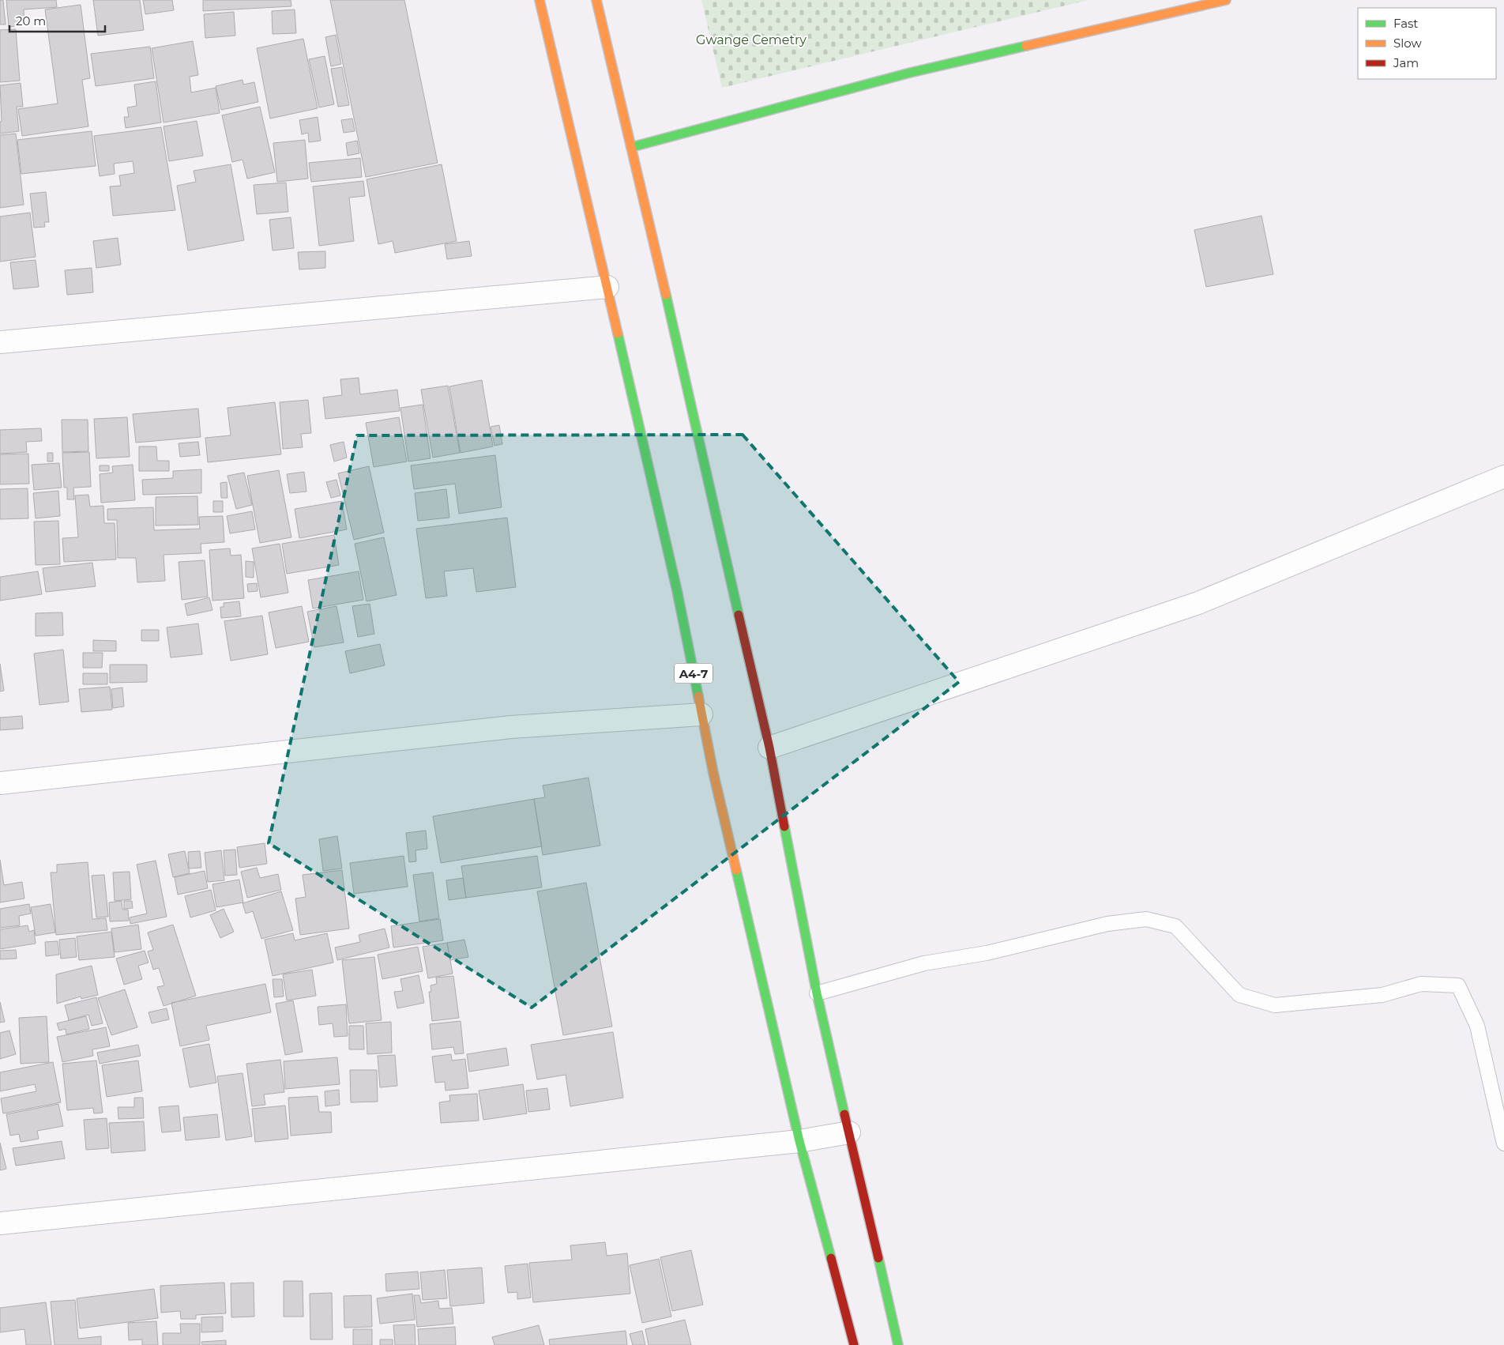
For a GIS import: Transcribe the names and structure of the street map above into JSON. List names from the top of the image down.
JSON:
{
  "streets": {
    "main road": ["A4-7"]
  },
  "parks": ["Gwange Cemetry"],
  "legend": ["Fast", "Slow", "Jam"],
  "scale_bar": "20 m"
}
